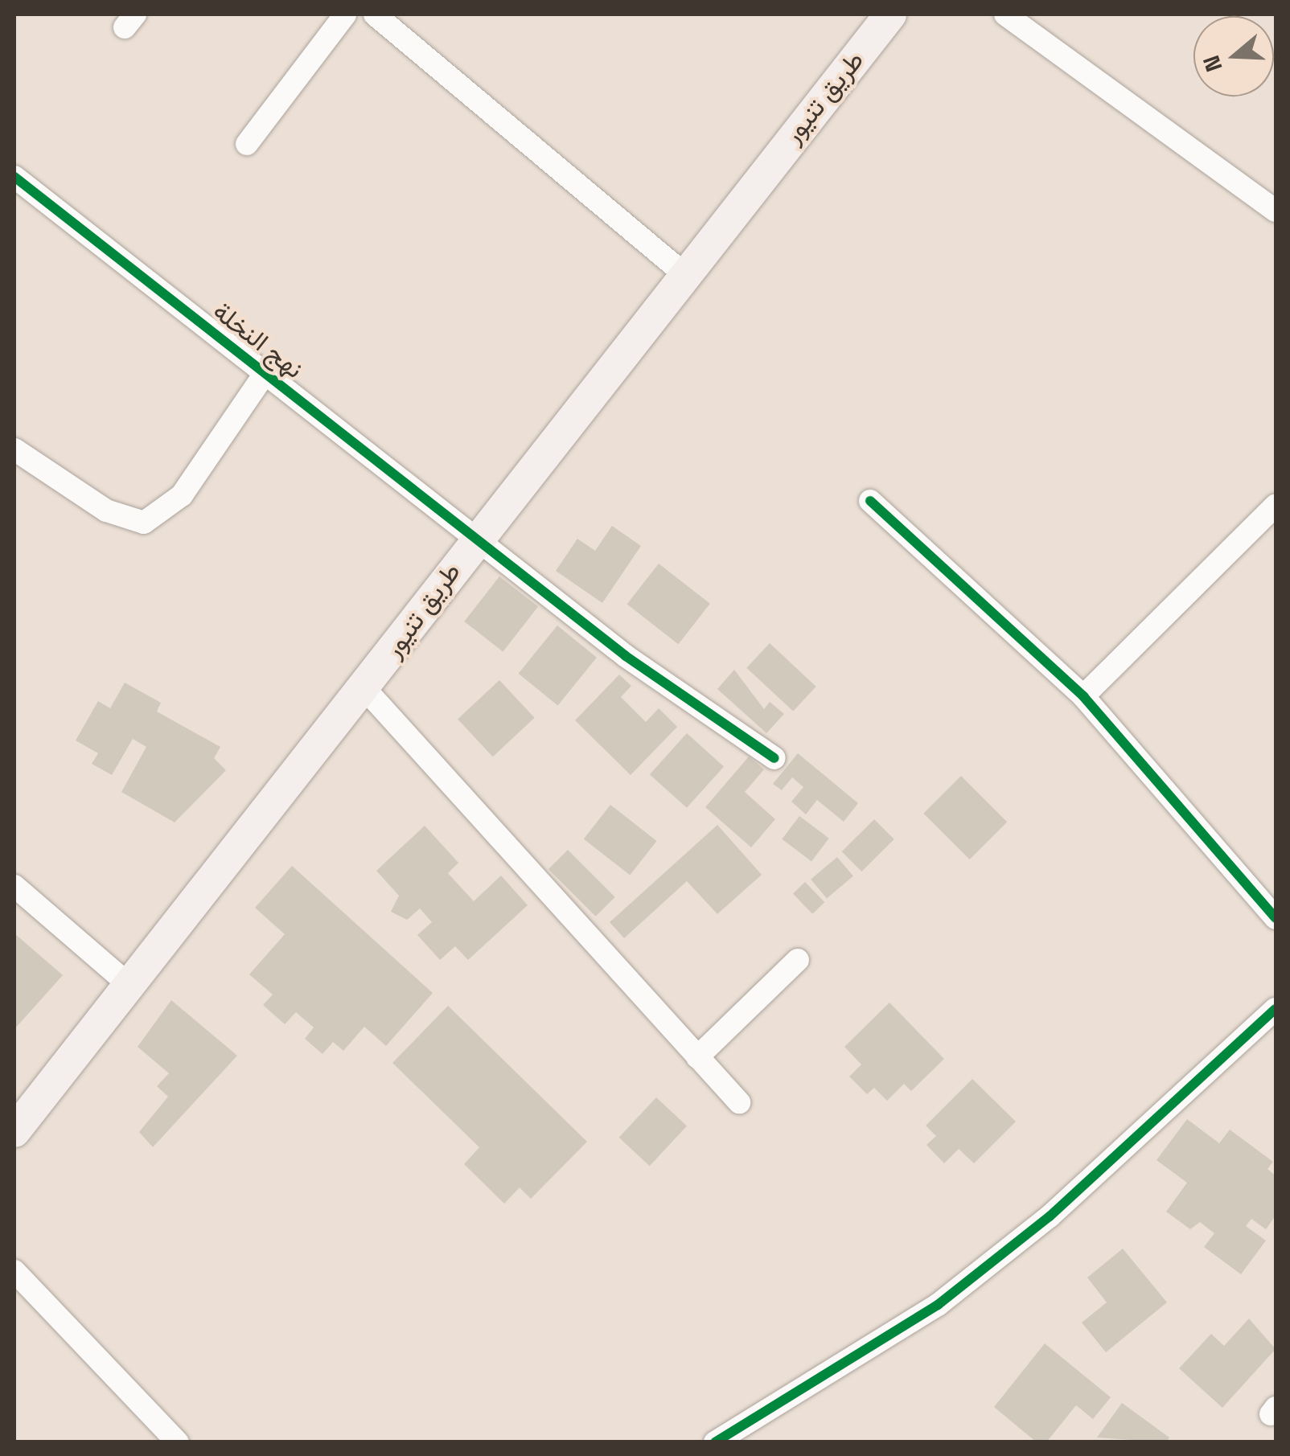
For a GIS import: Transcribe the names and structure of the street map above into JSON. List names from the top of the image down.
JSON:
{
  "streets": {
    "main road": ["طريق تنيور"],
    "street": ["نهج النخلة"]
  },
  "crossings": [
    ["طريق تنيور", "نهج النخلة"]
  ],
  "north": "left"
}
